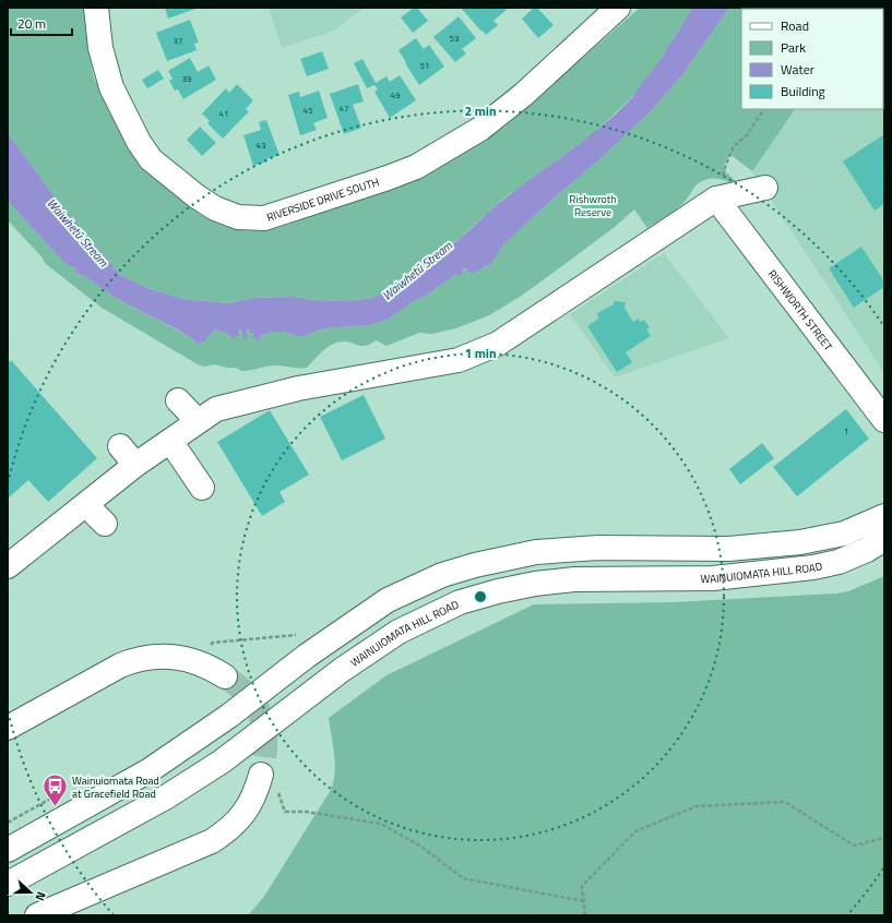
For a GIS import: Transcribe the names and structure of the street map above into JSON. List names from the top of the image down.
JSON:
{
  "streets": {
    "main road": ["RIVERSIDE DRIVE SOUTH", "RISHWORTH STREET", "WAINUIOMATA HILL ROAD"]
  },
  "water": ["Waiwhetū Stream"],
  "parks": ["Rishwroth Reserve"],
  "places": {
    "bus stop": ["Wainuiomata Road at Gracefield Road"]
  },
  "house_numbers": [
    "53",
    "37",
    "51",
    "39",
    "49",
    "47",
    "45",
    "41",
    "43",
    "1"
  ],
  "legend": [
    "Road",
    "Park",
    "Water",
    "Building"
  ],
  "scale_bar": "20 m",
  "north": "right",
  "rings": ["2 min", "1 min"]
}
